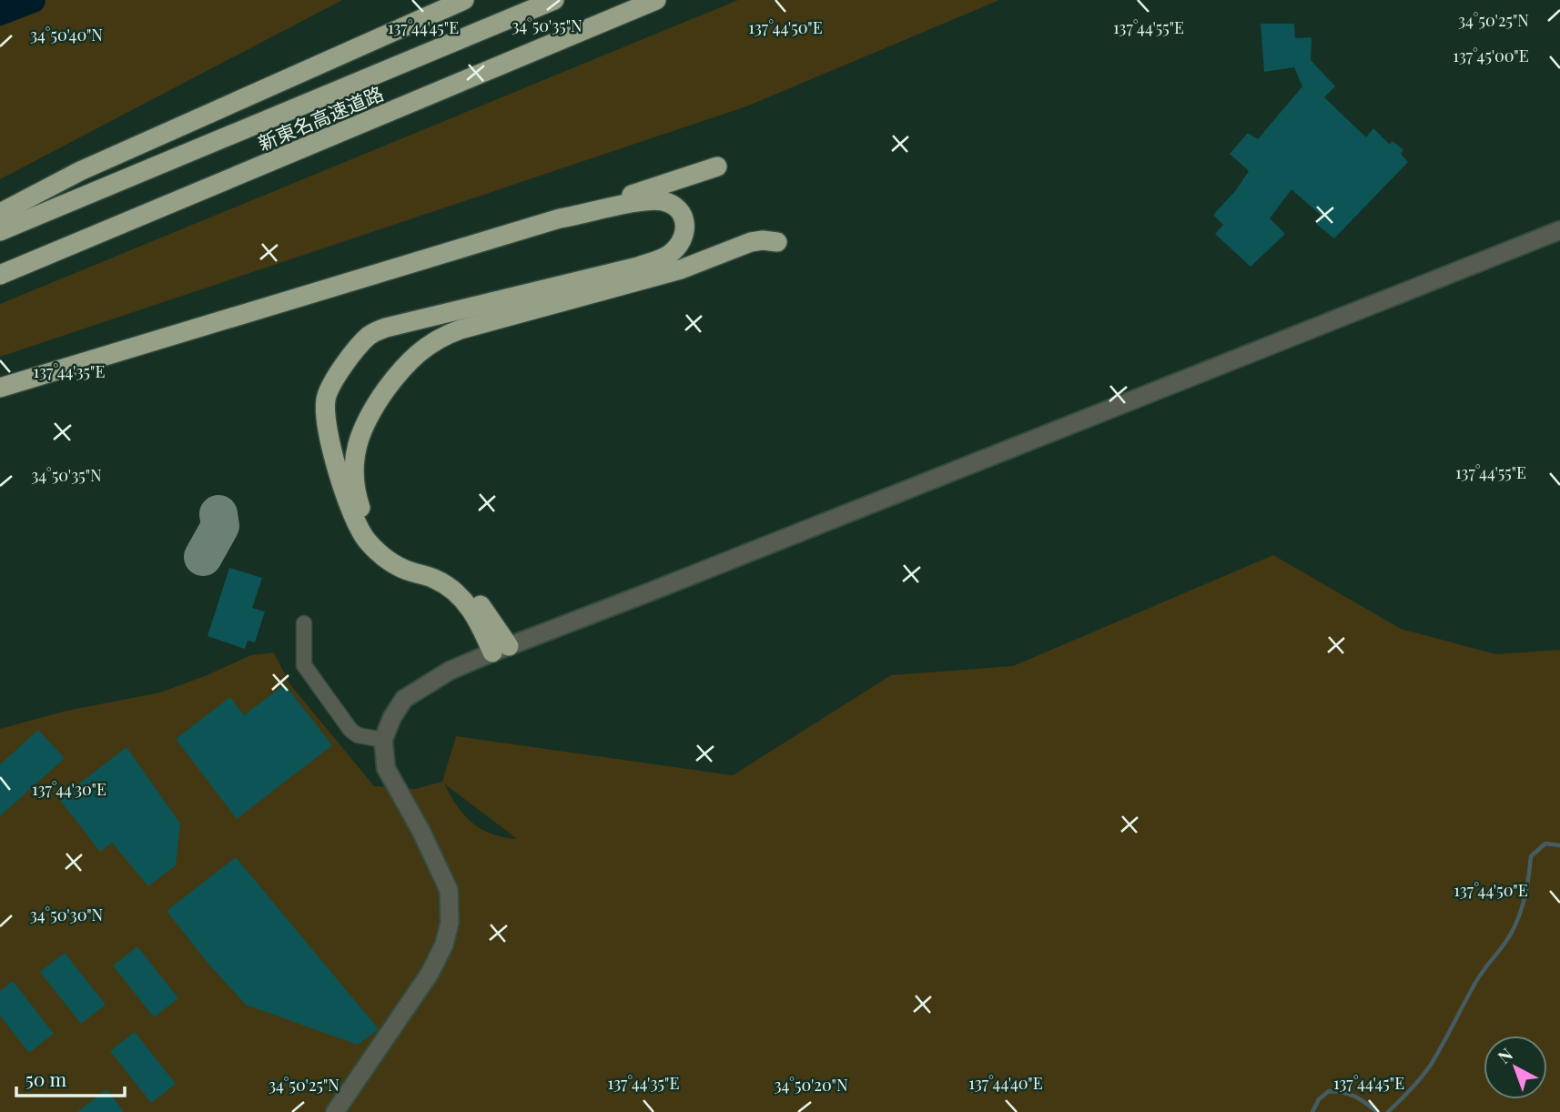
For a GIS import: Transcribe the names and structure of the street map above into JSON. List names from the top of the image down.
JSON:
{
  "streets": {
    "highway": ["新東名高速道路"]
  },
  "scale_bar": "50 m",
  "north": "top left",
  "coordinates": [
    "34°50'25\"N",
    "34°50'35\"N",
    "137°44'45\"E",
    "137°44'50\"E",
    "137°44'55\"E",
    "34°50'40\"N",
    "137°45'00\"E",
    "137°44'35\"E",
    "137°44'30\"E",
    "34°50'30\"N",
    "137°44'40\"E",
    "34°50'20\"N"
  ]
}
